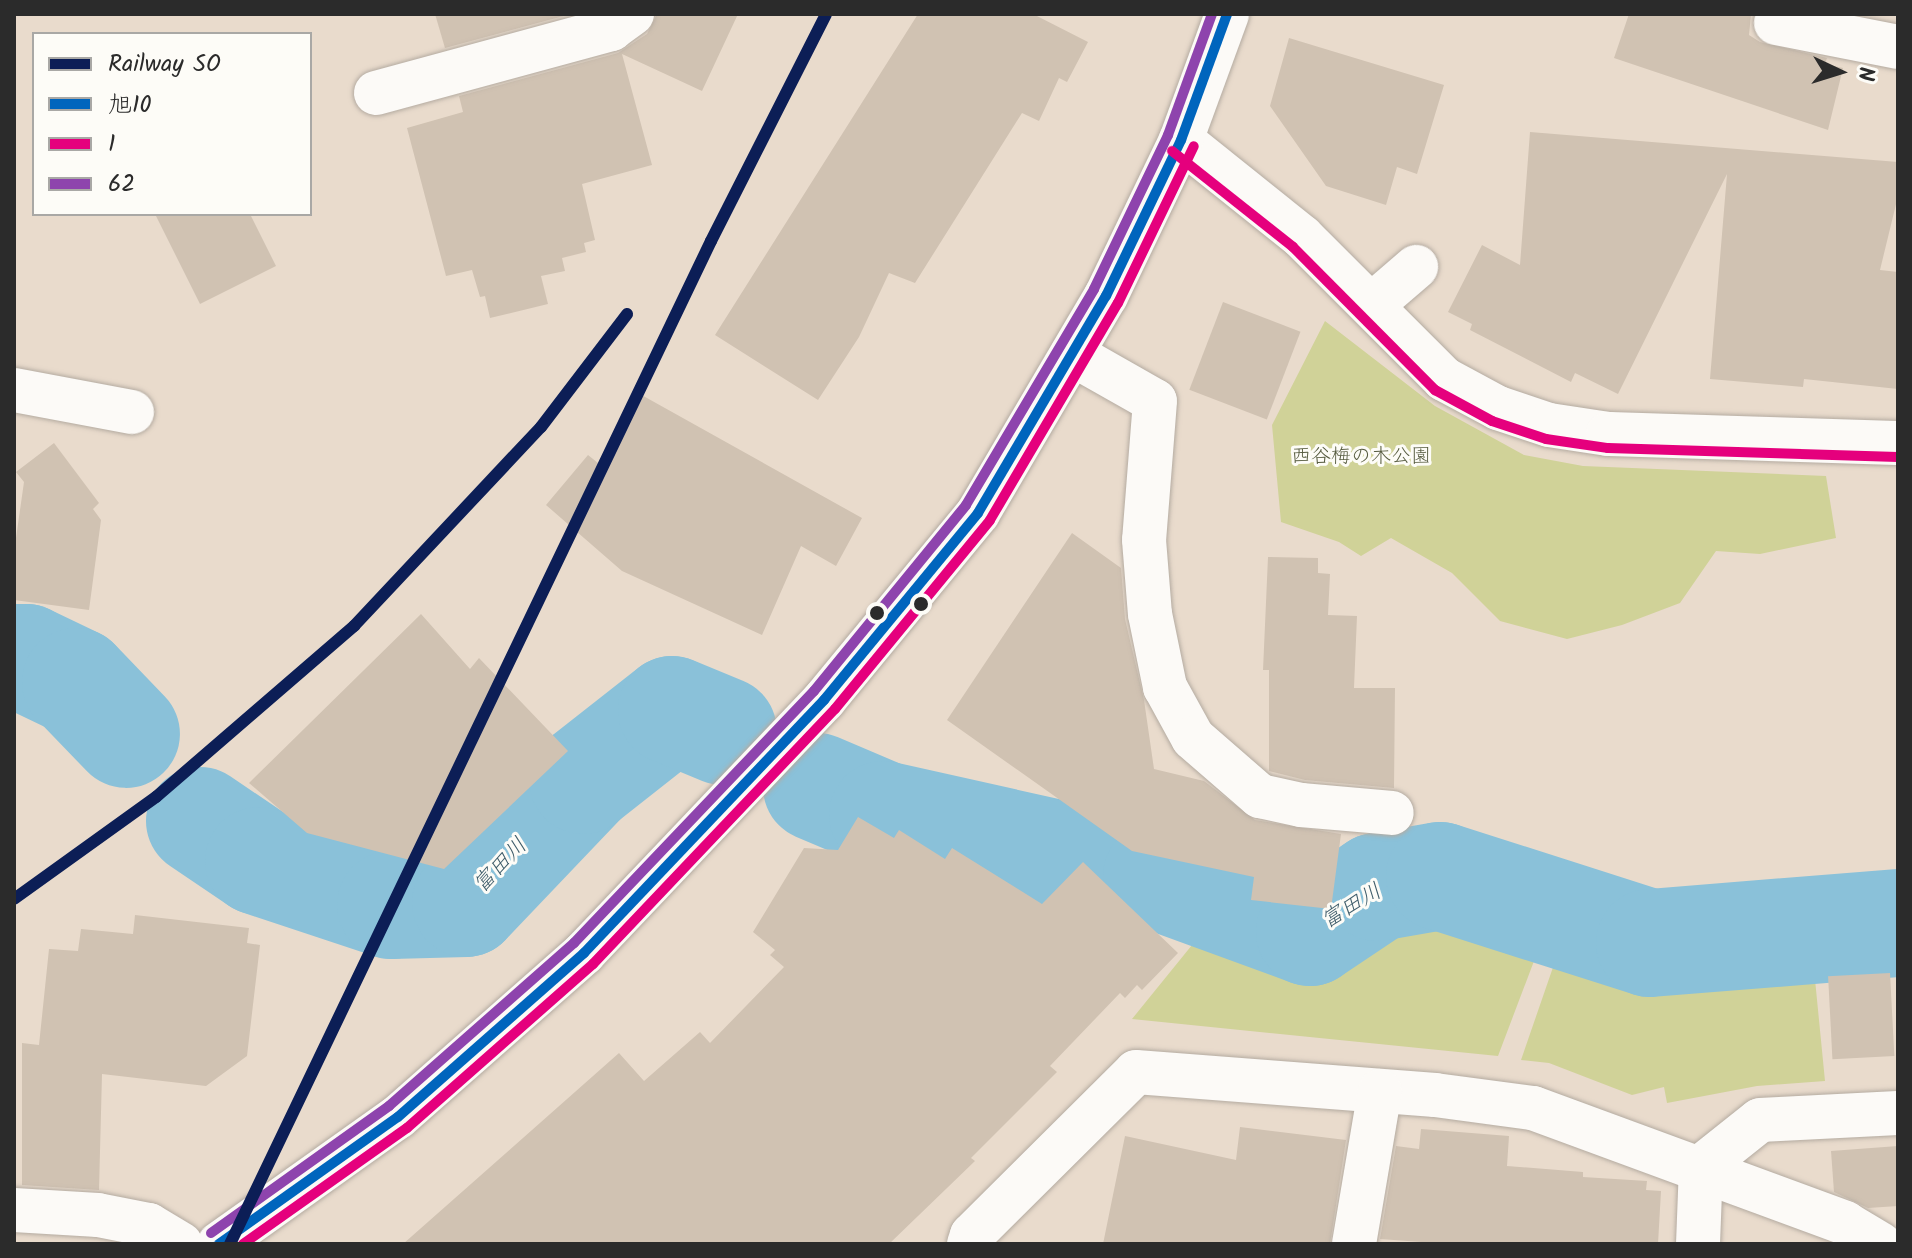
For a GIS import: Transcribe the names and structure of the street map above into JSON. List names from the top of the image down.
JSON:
{
  "water": ["富田川"],
  "parks": ["西谷梅の木公園"],
  "lines": [
    "rail line SO",
    "transit line 旭10",
    "transit line 62",
    "transit line 1"
  ],
  "legend": [
    "Railway SO",
    "旭10",
    "1",
    "62"
  ],
  "north": "right"
}
